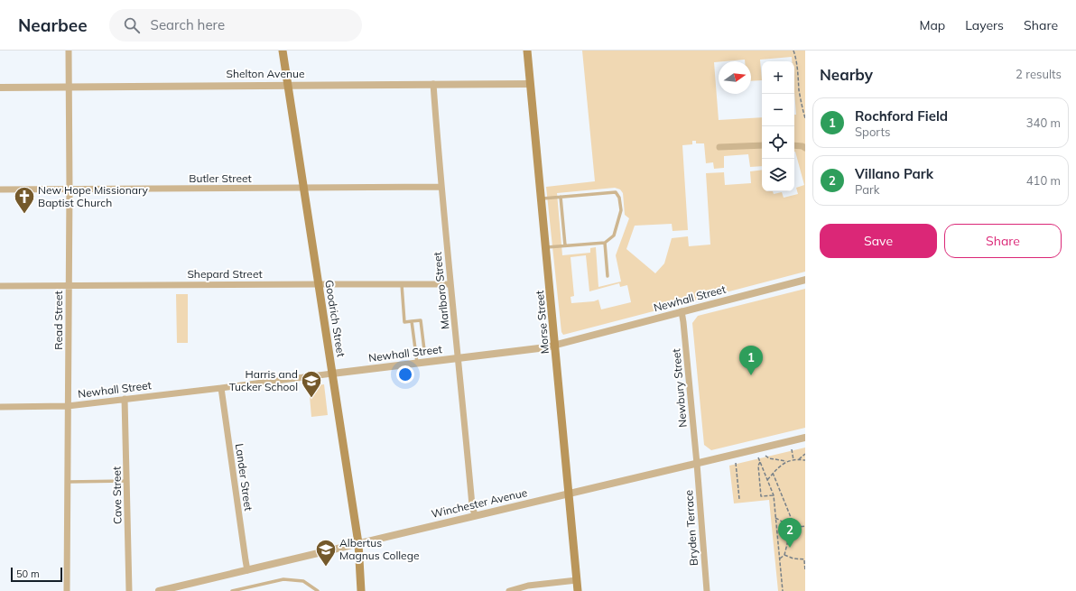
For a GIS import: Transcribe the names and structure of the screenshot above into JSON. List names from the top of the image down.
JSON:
{
  "streets": {
    "main road": ["Goodrich Street", "Morse Street"],
    "street": [
      "Shelton Avenue",
      "Butler Street",
      "Shepard Street",
      "Marlboro Street",
      "Newhall Street",
      "Read Street",
      "Newbury Street",
      "Lander Street",
      "Cave Street",
      "Winchester Avenue",
      "Bryden Terrace"
    ]
  },
  "crossings": [
    ["Shelton Avenue", "Marlboro Street"],
    ["Shelton Avenue", "Goodrich Street"],
    ["Shelton Avenue", "Read Street"],
    ["Shelton Avenue", "Morse Street"],
    ["Butler Street", "Marlboro Street"],
    ["Butler Street", "Goodrich Street"],
    ["Butler Street", "Read Street"],
    ["Shepard Street", "Marlboro Street"],
    ["Shepard Street", "Goodrich Street"],
    ["Shepard Street", "Read Street"],
    ["Marlboro Street", "Newhall Street"],
    ["Marlboro Street", "Winchester Avenue"],
    ["Newhall Street", "Goodrich Street"],
    ["Newhall Street", "Read Street"],
    ["Newhall Street", "Morse Street"],
    ["Newhall Street", "Newbury Street"],
    ["Newhall Street", "Lander Street"],
    ["Newhall Street", "Cave Street"],
    ["Goodrich Street", "Winchester Avenue"],
    ["Morse Street", "Winchester Avenue"],
    ["Newbury Street", "Winchester Avenue"],
    ["Newbury Street", "Bryden Terrace"],
    ["Lander Street", "Winchester Avenue"],
    ["Winchester Avenue", "Bryden Terrace"]
  ],
  "places": {
    "church": ["New Hope Missionary Baptist Church"],
    "school or university": ["Harris and Tucker School", "Albertus Magnus College"]
  },
  "scale_bar": "50 m",
  "north": "right",
  "page": {
    "header": "Nearbee",
    "search": "Search here",
    "nav": ["Map", "Layers", "Share"],
    "heading": ["Nearby", "2 results"],
    "map_buttons": ["+", "−"],
    "list": [
      {
        "mark": "1",
        "name": "Rochford Field",
        "note": "Sports",
        "value": "340 m"
      },
      {
        "mark": "2",
        "name": "Villano Park",
        "note": "Park",
        "value": "410 m"
      }
    ],
    "buttons": ["Save", "Share"],
    "pins": ["1", "2"],
    "scale": "50 m"
  }
}
